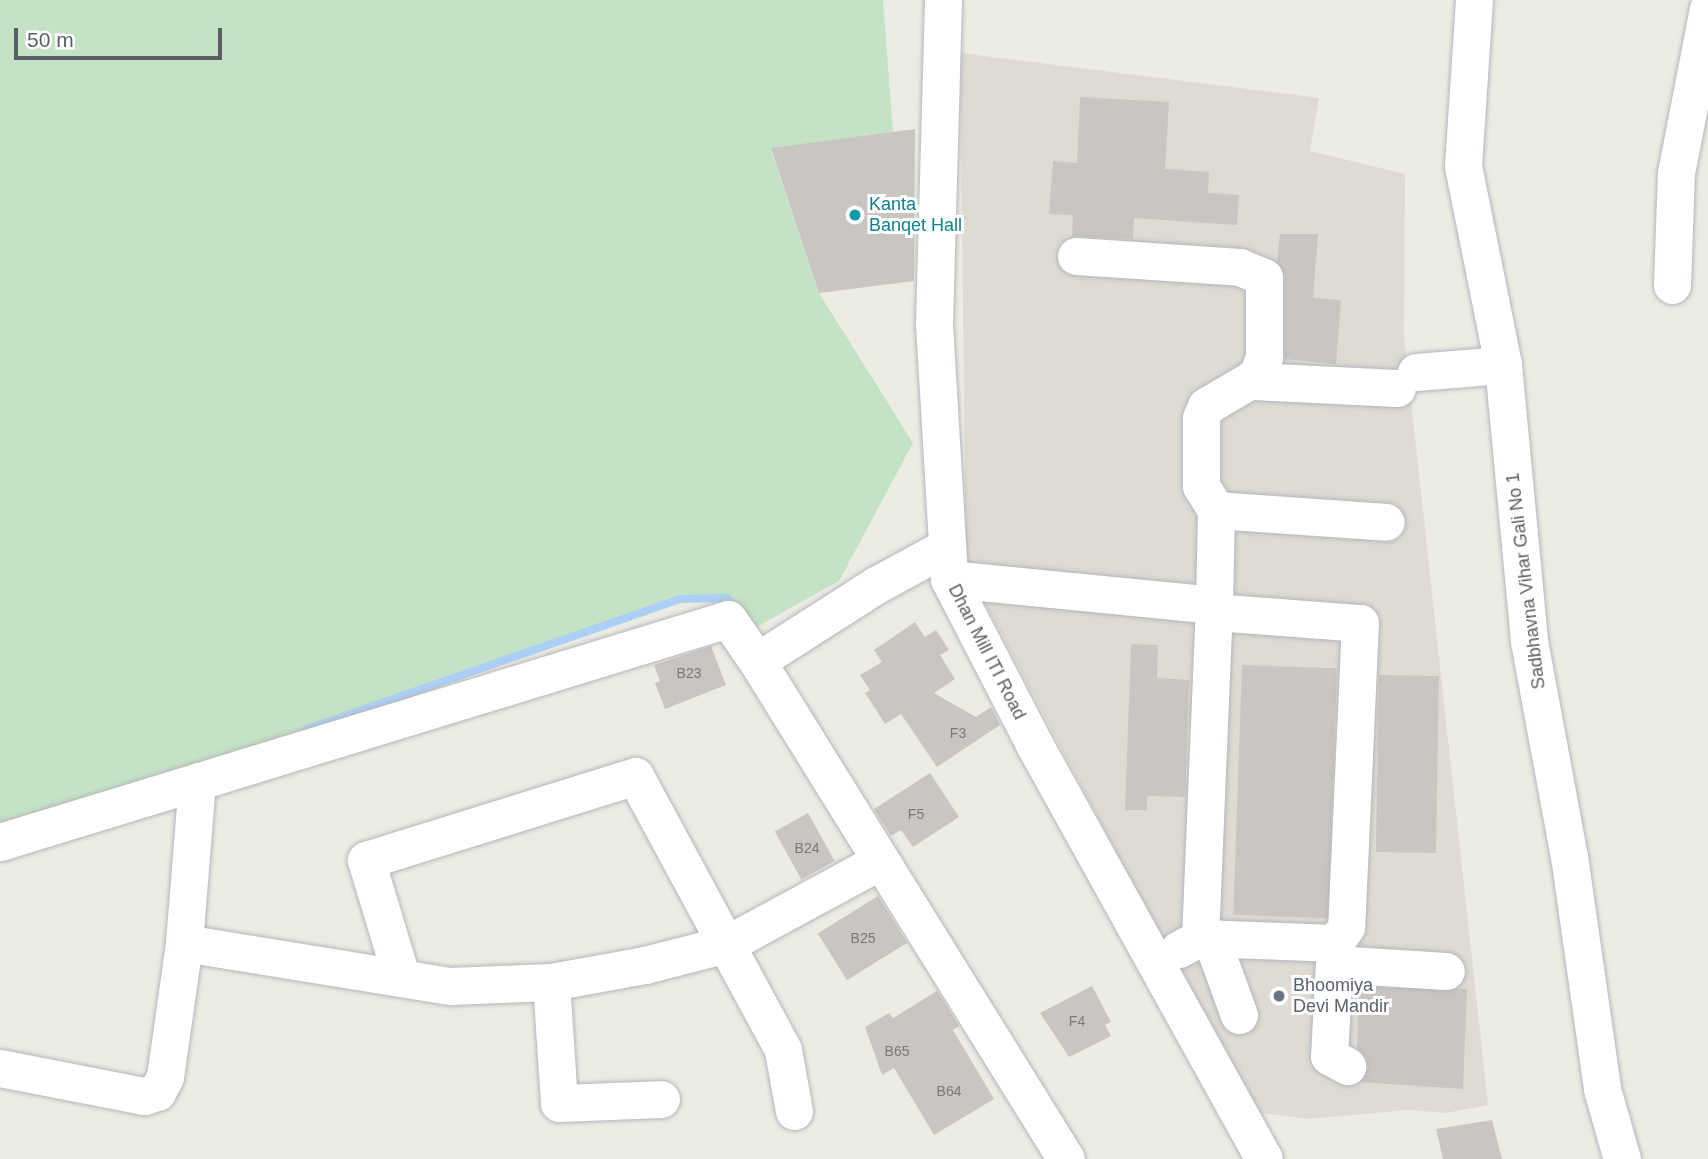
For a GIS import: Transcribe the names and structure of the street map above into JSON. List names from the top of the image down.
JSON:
{
  "streets": {
    "street": ["Sadbhavna Vihar Gali No 1", "Dhan Mill ITI Road"]
  },
  "places": ["Kanta Banqet Hall", "Bhoomiya Devi Mandir"],
  "house_numbers": [
    "B23",
    "F3",
    "F5",
    "B24",
    "B25",
    "F4",
    "B65",
    "B64"
  ],
  "scale_bar": "50 m"
}
